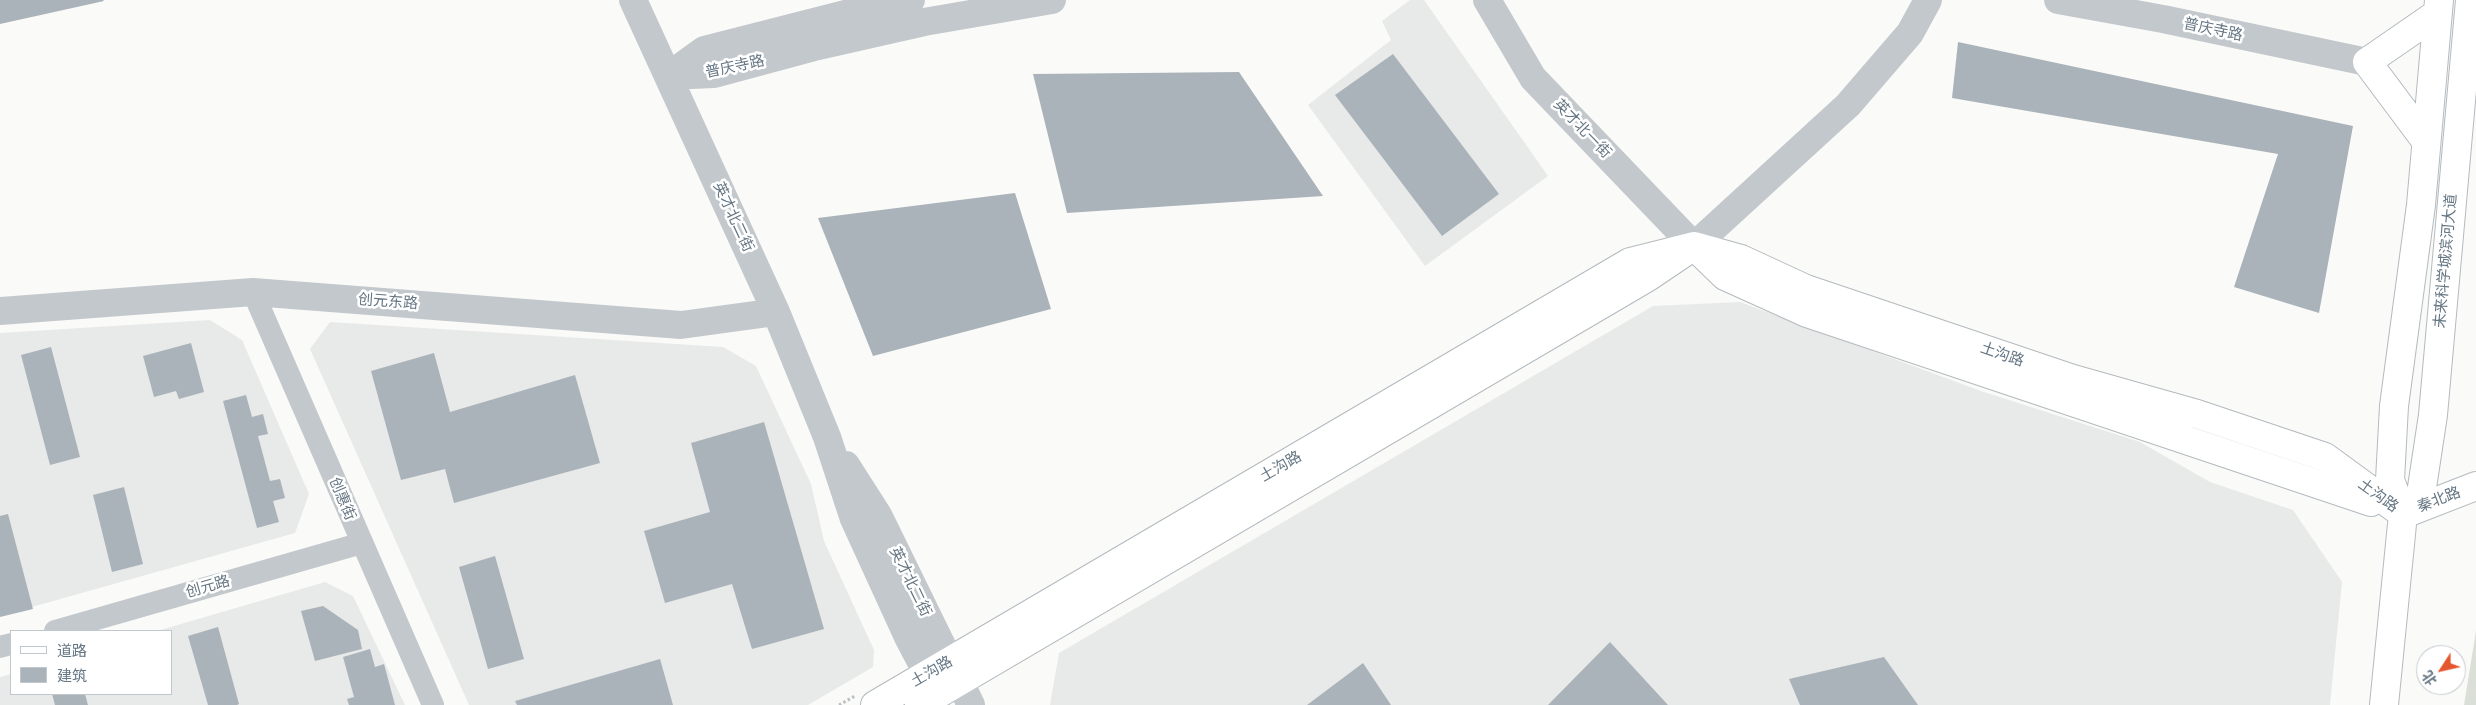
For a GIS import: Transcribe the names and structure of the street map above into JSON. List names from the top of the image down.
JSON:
{
  "streets": {
    "main road": ["未来科学城滨河大道", "土沟路", "秦北路"],
    "street": [
      "普庆寺路",
      "英才北一街",
      "英才北二街",
      "创元东路",
      "创惠街",
      "创元路"
    ]
  },
  "crossings": [
    ["普庆寺路", "英才北二街"],
    ["英才北一街", "土沟路"],
    ["英才北二街", "创元东路"],
    ["英才北二街", "土沟路"],
    ["未来科学城滨河大道", "土沟路"],
    ["未来科学城滨河大道", "秦北路"],
    ["创元东路", "创惠街"],
    ["土沟路", "秦北路"],
    ["创惠街", "创元路"]
  ],
  "legend": ["道路", "建筑"],
  "north": "bottom left"
}
